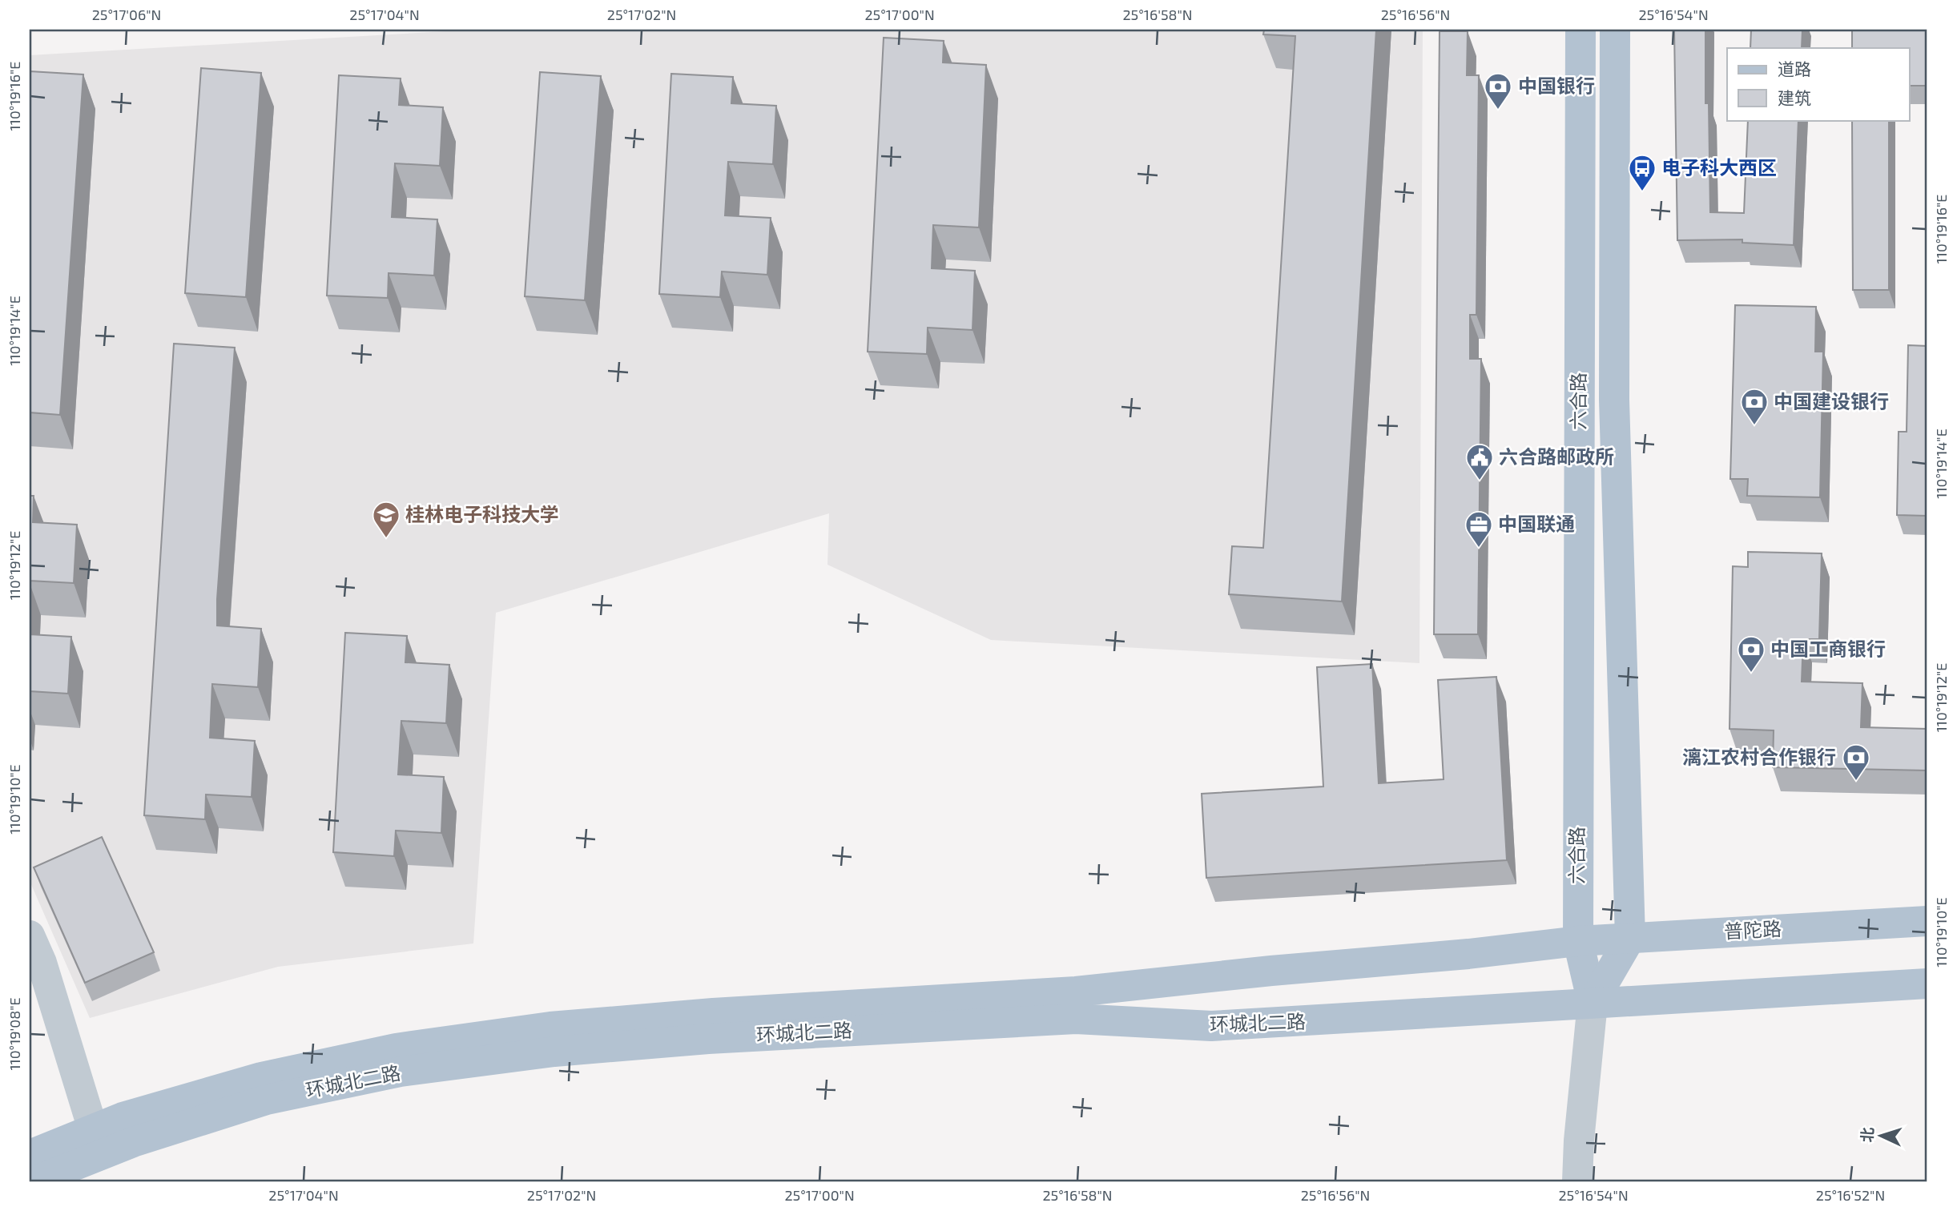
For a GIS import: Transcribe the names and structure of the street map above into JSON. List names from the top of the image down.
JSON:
{
  "streets": {
    "main road": ["六合路", "普陀路", "环城北二路"]
  },
  "crossings": [
    ["六合路", "普陀路"],
    ["六合路", "环城北二路"],
    ["普陀路", "环城北二路"]
  ],
  "places": {
    "bank": [
      "中国银行",
      "中国建设银行",
      "中国工商银行",
      "漓江农村合作银行"
    ],
    "bus stop": ["电子科大西区"],
    "public building": ["六合路邮政所"],
    "school or university": ["桂林电子科技大学"],
    "office": ["中国联通"]
  },
  "legend": ["道路", "建筑"],
  "north": "left",
  "coordinates": [
    "25°17'06\"N",
    "25°17'04\"N",
    "25°17'02\"N",
    "25°17'00\"N",
    "25°16'58\"N",
    "25°16'56\"N",
    "25°16'54\"N",
    "110°19'16\"E",
    "110°19'14\"E",
    "110°19'12\"E",
    "110°19'10\"E",
    "110°19'08\"E",
    "25°16'52\"N"
  ]
}
